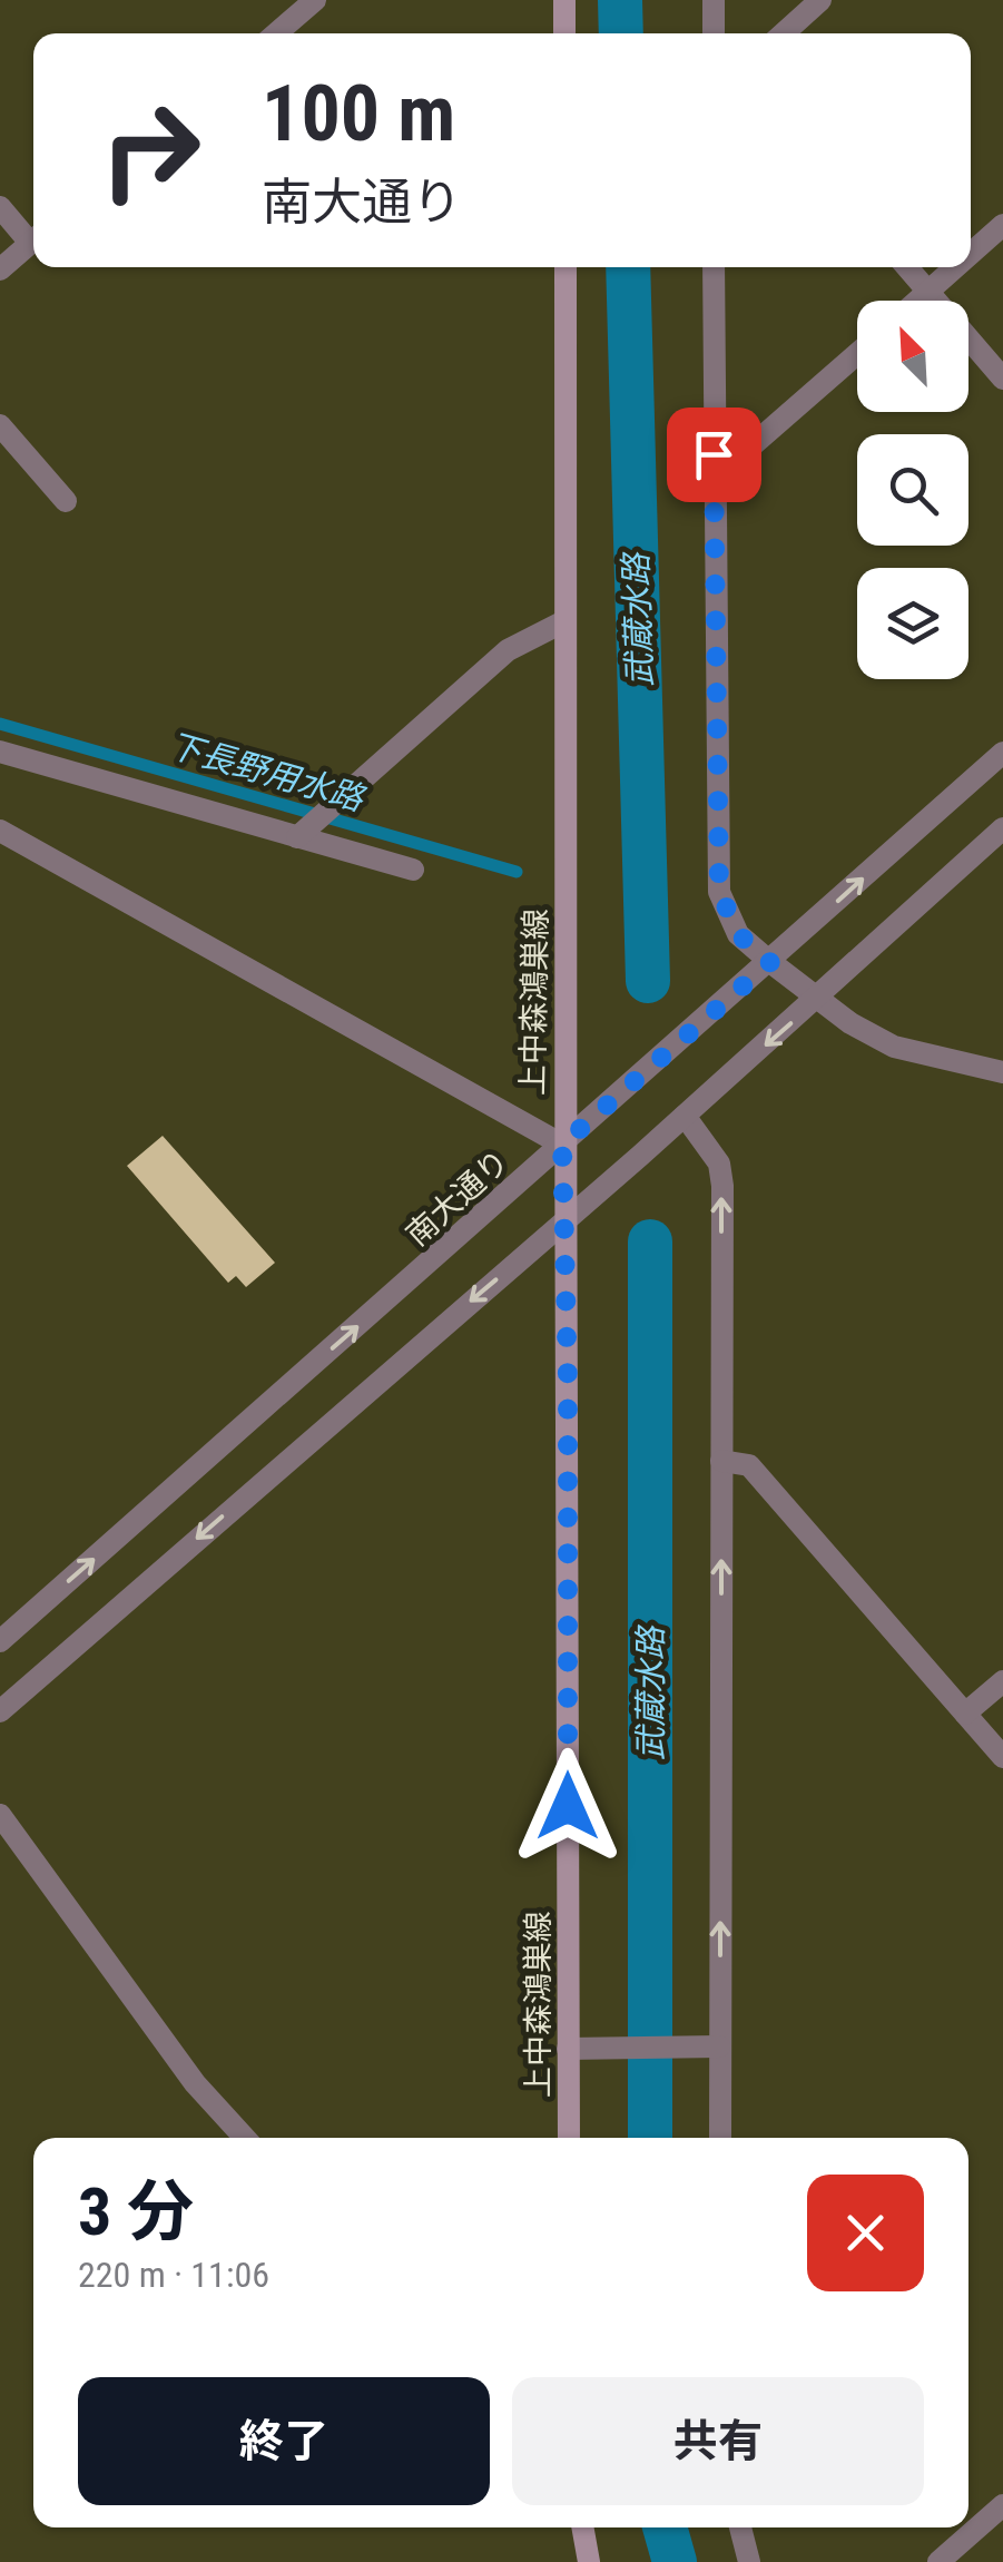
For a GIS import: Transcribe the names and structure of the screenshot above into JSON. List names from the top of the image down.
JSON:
{
  "streets": {
    "main road": ["上中森鴻巣線"],
    "street": ["南大通り"]
  },
  "crossings": [
    ["上中森鴻巣線", "南大通り"]
  ],
  "water": ["武蔵水路", "下長野用水路"],
  "north": "top left",
  "page": {
    "turn": ["100 m", "南大通り"],
    "heading": ["3 分", "220 m · 11:06"],
    "buttons": ["終了", "共有"]
  }
}
